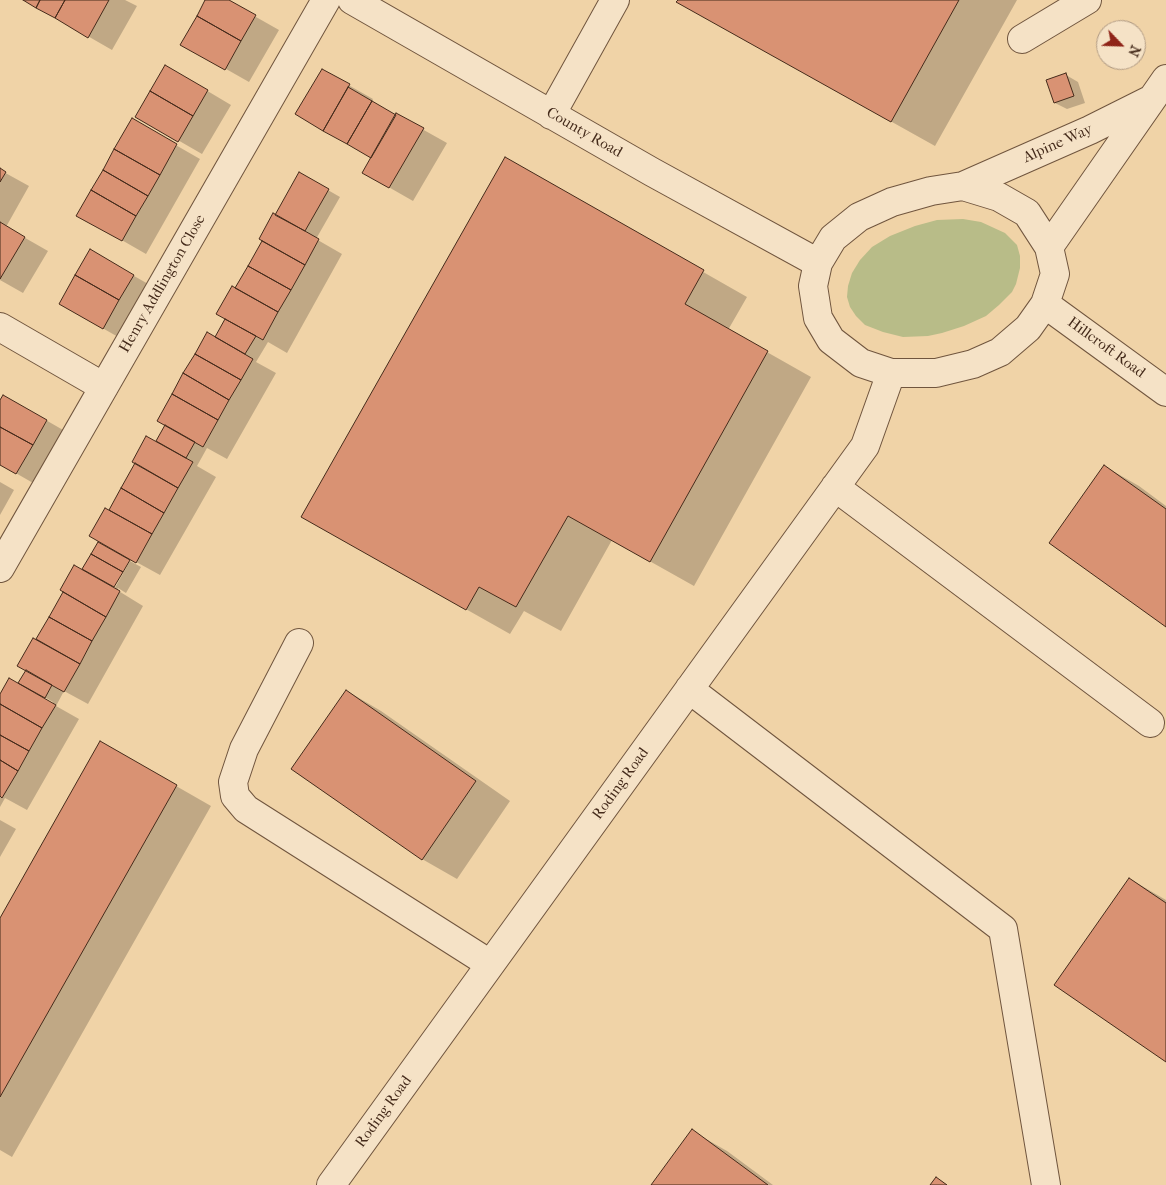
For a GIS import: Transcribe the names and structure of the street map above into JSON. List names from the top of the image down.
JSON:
{
  "streets": {
    "street": [
      "County Road",
      "Alpine Way",
      "Henry Addlington Close",
      "Hillcroft Road",
      "Roding Road"
    ]
  },
  "crossings": [
    ["County Road", "Alpine Way"],
    ["Alpine Way", "Hillcroft Road"],
    ["Alpine Way", "Roding Road"]
  ],
  "north": "bottom right"
}
